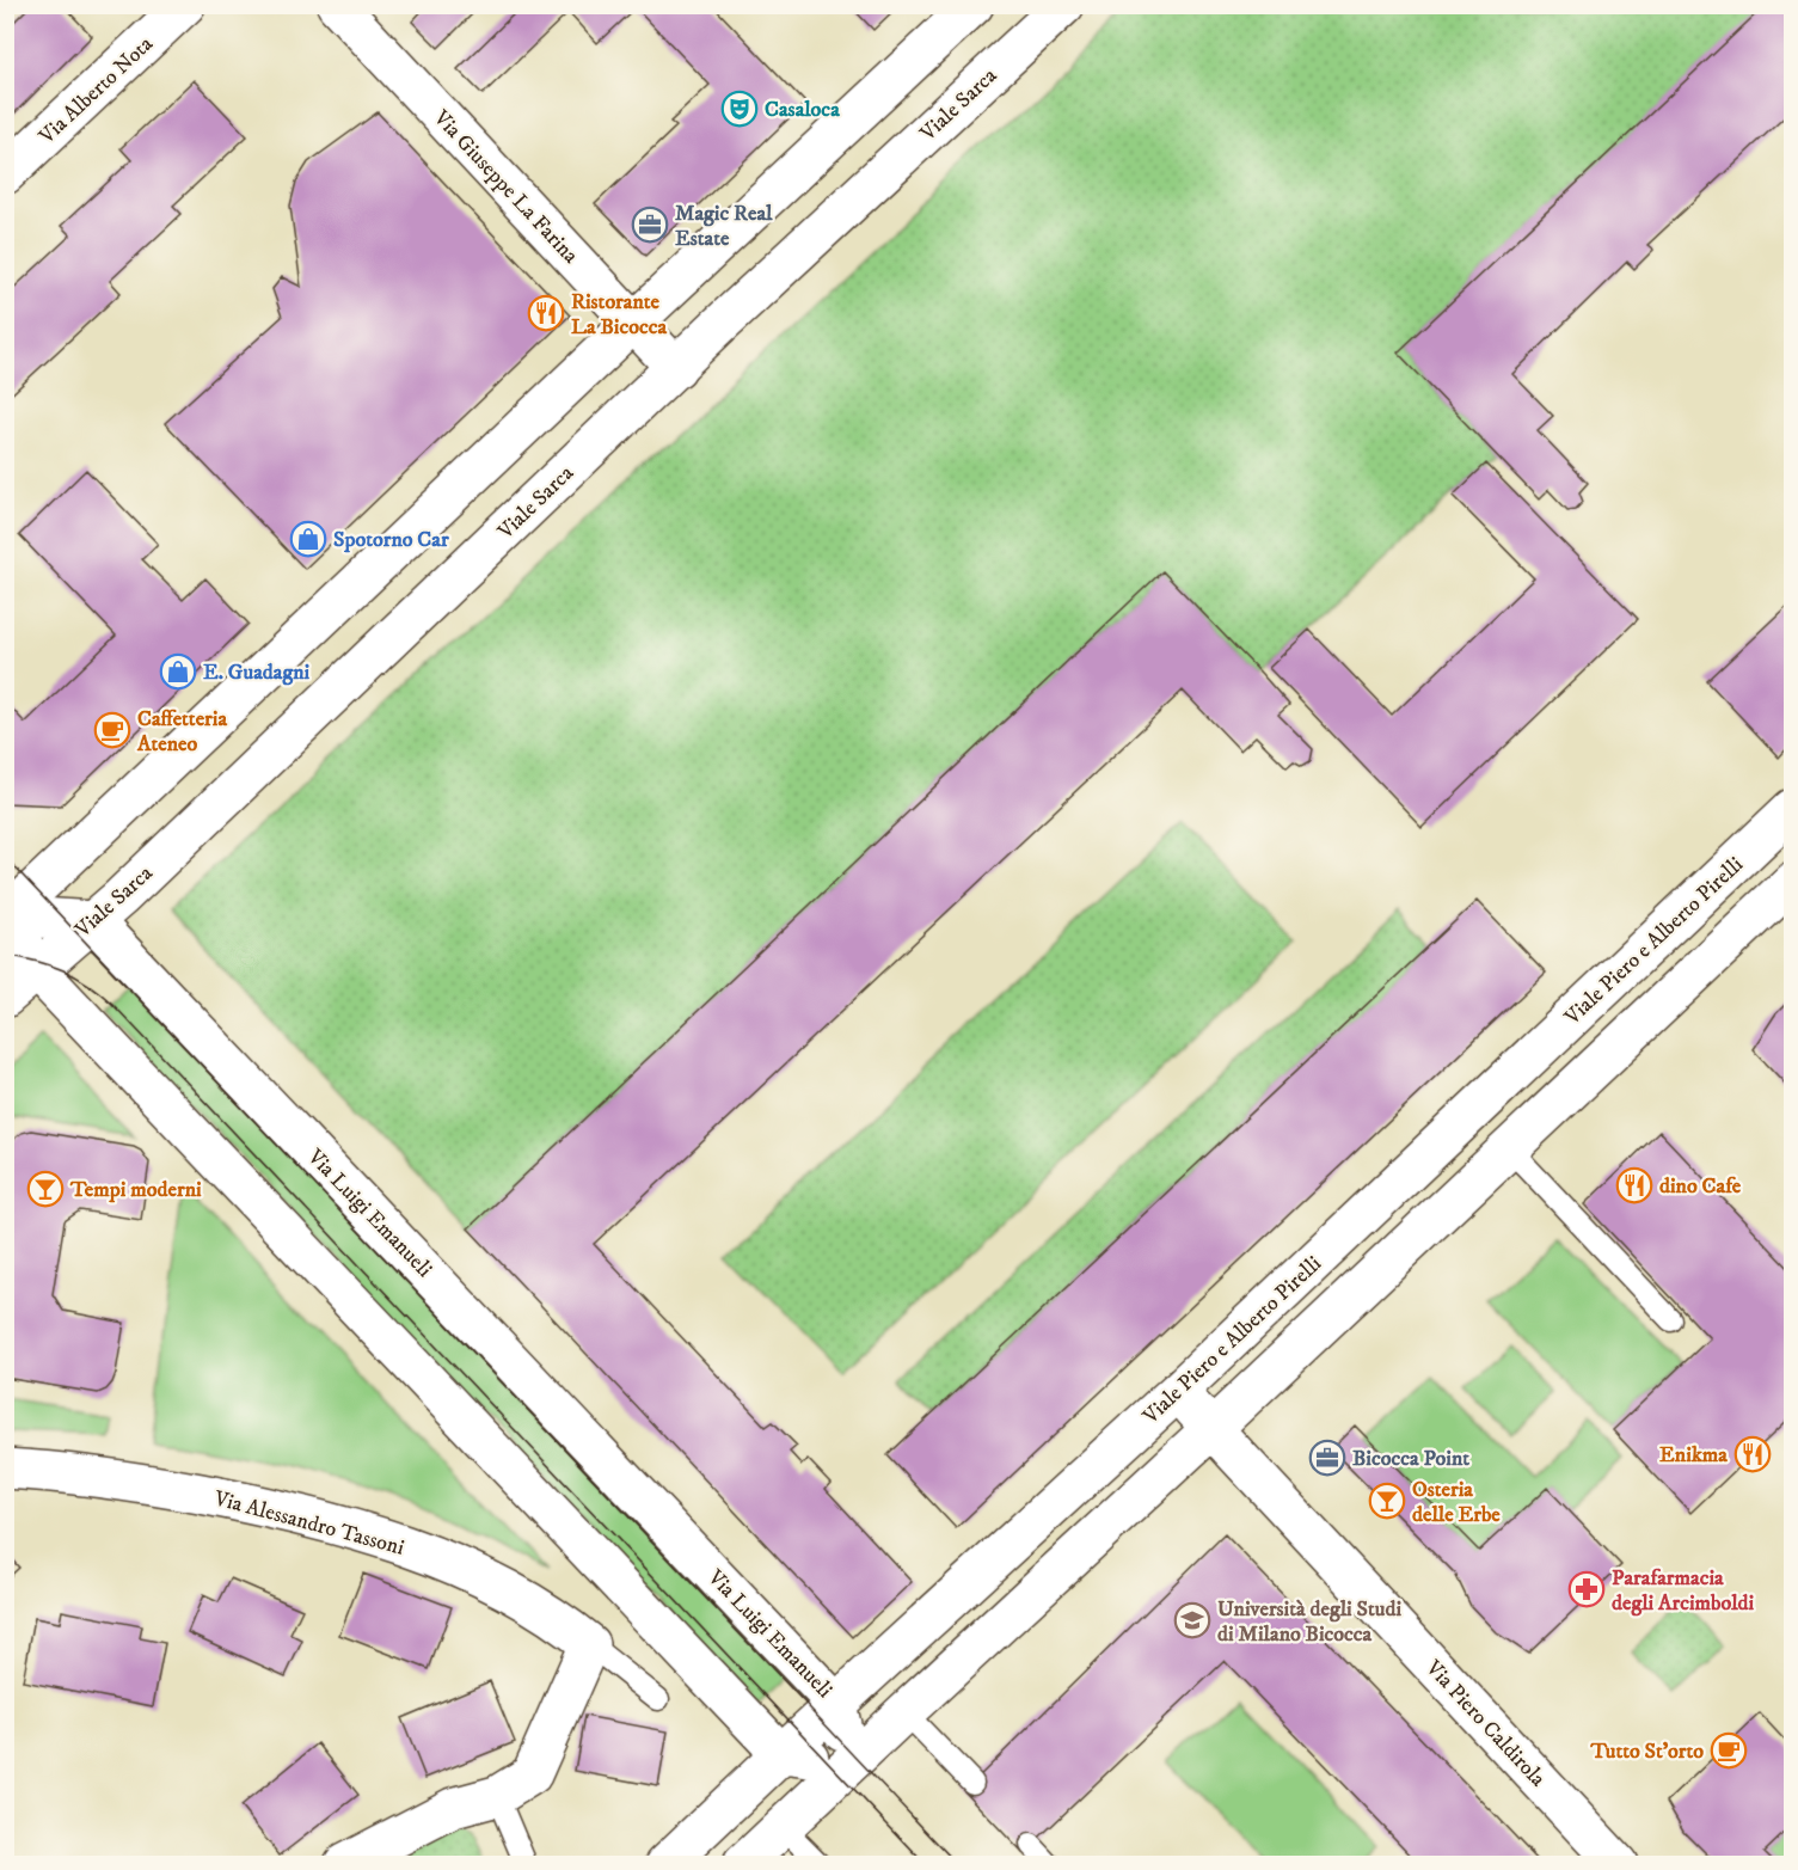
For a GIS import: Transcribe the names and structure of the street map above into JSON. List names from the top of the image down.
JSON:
{
  "streets": {
    "street": [
      "Via Alberto Nota",
      "Viale Sarca",
      "Via Giuseppe La Farina",
      "Viale Piero e Alberto Pirelli",
      "Via Luigi Emanueli",
      "Via Alessandro Tassoni",
      "Via Piero Caldirola"
    ]
  },
  "crossings": [
    ["Viale Sarca", "Via Giuseppe La Farina"],
    ["Viale Sarca", "Via Luigi Emanueli"],
    ["Viale Piero e Alberto Pirelli", "Via Luigi Emanueli"],
    ["Viale Piero e Alberto Pirelli", "Via Piero Caldirola"]
  ],
  "places": {
    "theatre": ["Casaloca"],
    "office": ["Magic Real Estate", "Bicocca Point"],
    "restaurant": ["Ristorante La Bicocca", "dino Cafe", "Enikma"],
    "shop": ["Spotorno Car", "E. Guadagni"],
    "cafe": ["Caffetteria Ateneo", "Tutto St'orto"],
    "bar": ["Tempi moderni", "Osteria delle Erbe"],
    "pharmacy": ["Parafarmacia degli Arcimboldi"],
    "school or university": ["Università degli Studi di Milano Bicocca"]
  }
}
